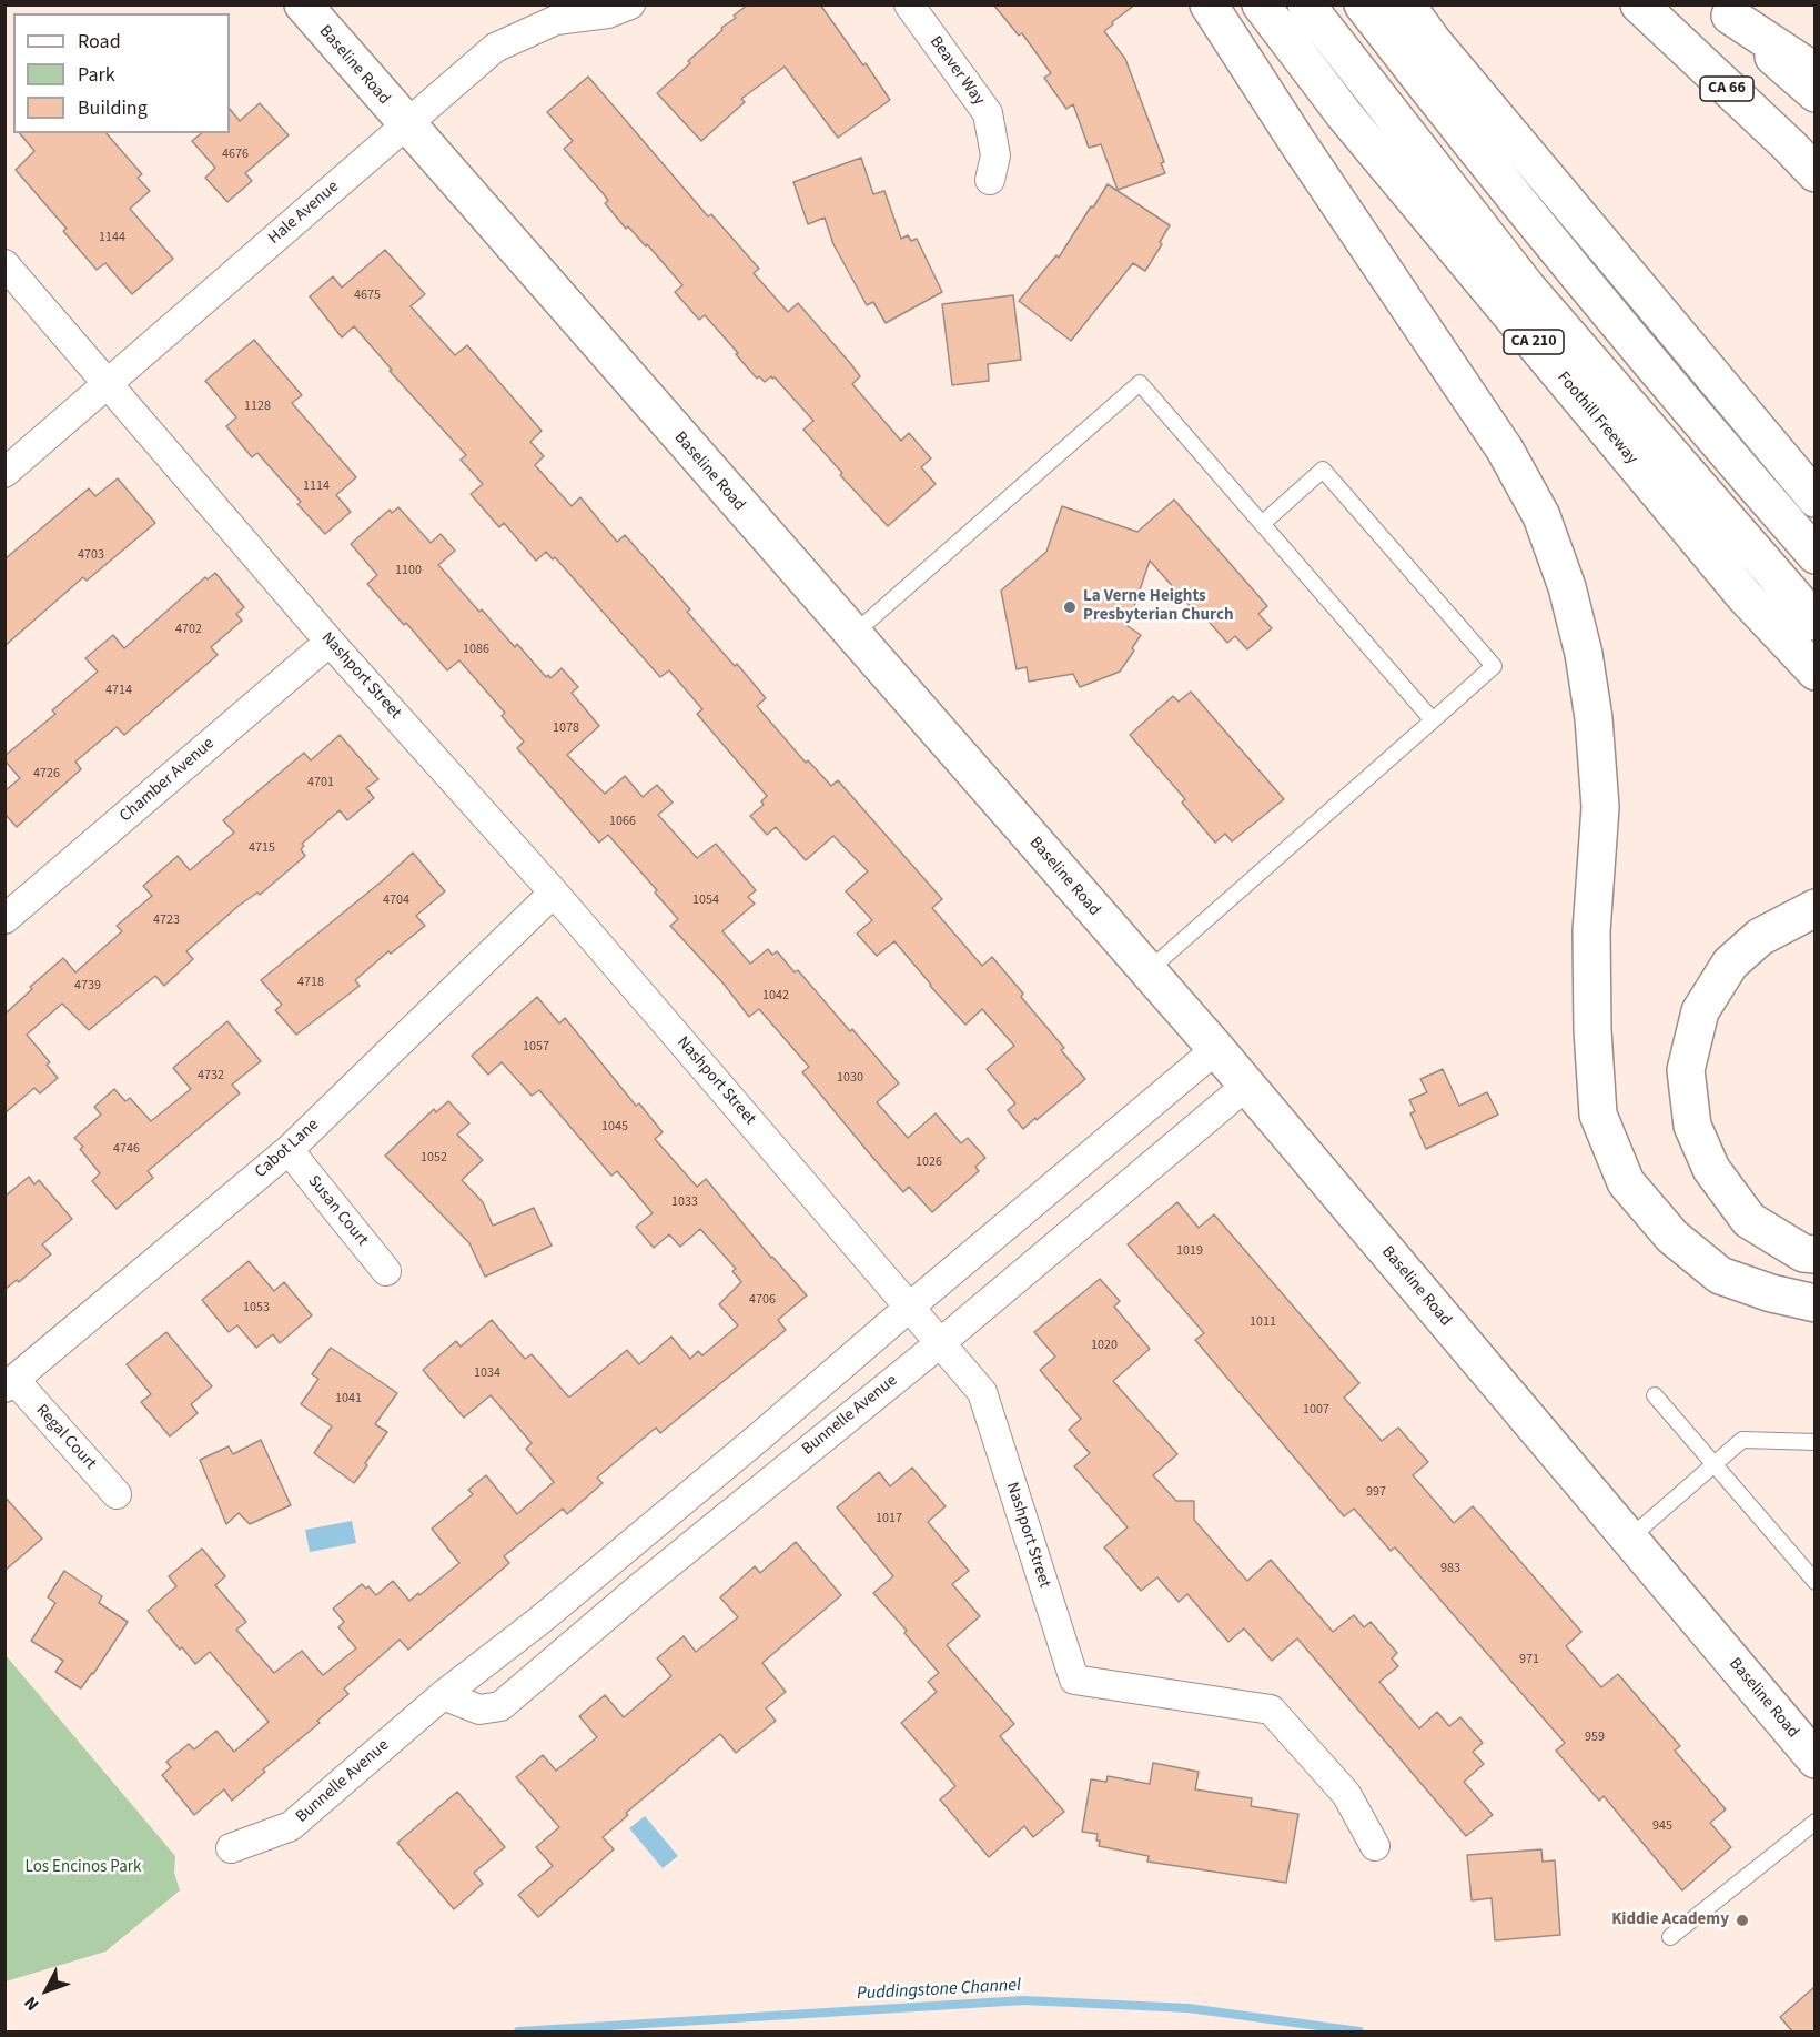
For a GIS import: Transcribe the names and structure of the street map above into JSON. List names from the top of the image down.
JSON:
{
  "streets": {
    "main road": [
      "Baseline Road",
      "CA 66",
      "CA 210",
      "Foothill Freeway"
    ],
    "street": [
      "Beaver Way",
      "Hale Avenue",
      "Nashport Street",
      "Chamber Avenue",
      "Cabot Lane",
      "Susan Court",
      "Bunnelle Avenue",
      "Regal Court"
    ]
  },
  "crossings": [
    ["Baseline Road", "Hale Avenue"],
    ["Baseline Road", "Bunnelle Avenue"],
    ["Hale Avenue", "Nashport Street"],
    ["Nashport Street", "Chamber Avenue"],
    ["Nashport Street", "Cabot Lane"],
    ["Nashport Street", "Bunnelle Avenue"],
    ["Cabot Lane", "Susan Court"],
    ["Cabot Lane", "Regal Court"]
  ],
  "water": ["Puddingstone Channel"],
  "parks": ["Los Encinos Park"],
  "places": ["La Verne Heights Presbyterian Church", "Kiddie Academy"],
  "house_numbers": [
    "4676",
    "1144",
    "4675",
    "1128",
    "1114",
    "4703",
    "1100",
    "4702",
    "1086",
    "4714",
    "1078",
    "4726",
    "4701",
    "1066",
    "4715",
    "4704",
    "1054",
    "4723",
    "4718",
    "4739",
    "1042",
    "1057",
    "4732",
    "1030",
    "1045",
    "4746",
    "1052",
    "1026",
    "1033",
    "1019",
    "4706",
    "1053",
    "1011",
    "1020",
    "1034",
    "1041",
    "1007",
    "997",
    "1017",
    "983",
    "971",
    "959",
    "945"
  ],
  "legend": ["Road", "Park", "Building"],
  "north": "bottom left"
}
